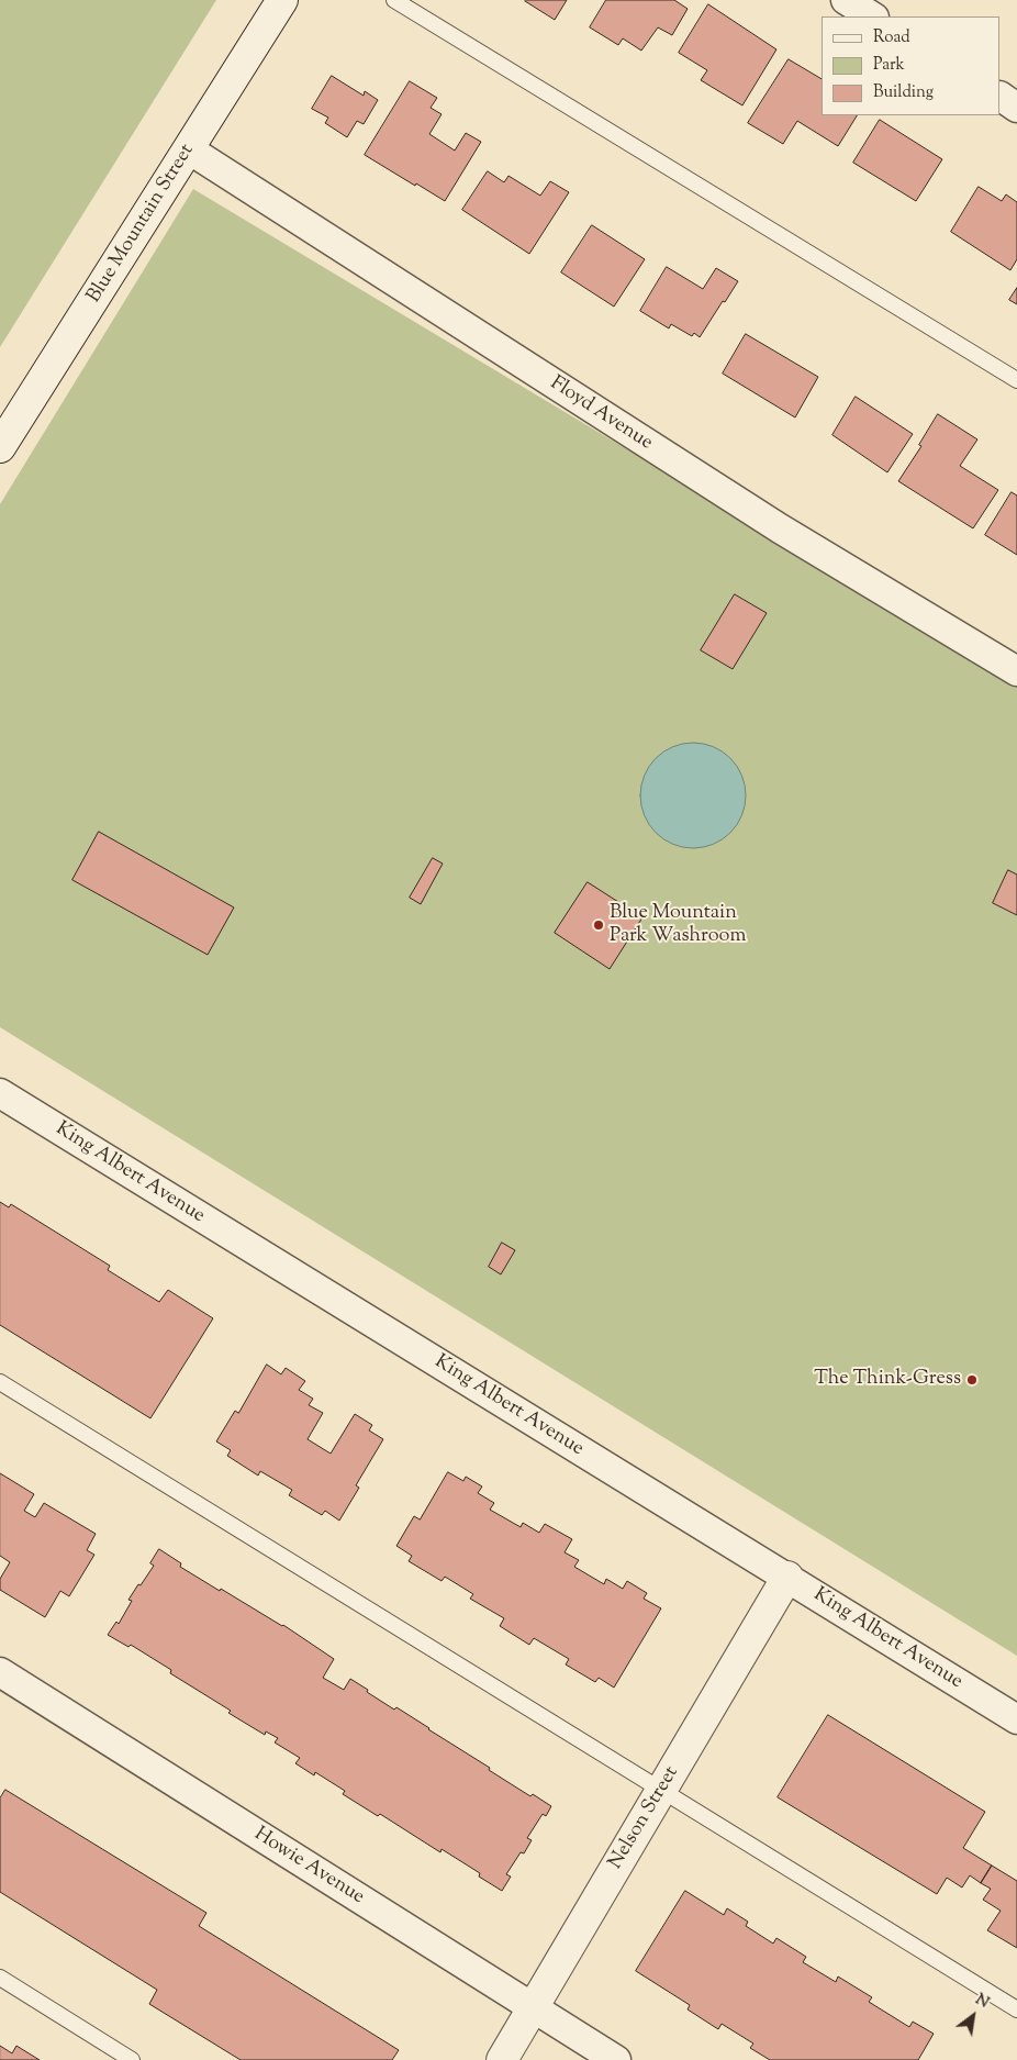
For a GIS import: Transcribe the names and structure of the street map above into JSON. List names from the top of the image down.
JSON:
{
  "streets": {
    "street": [
      "Blue Mountain Street",
      "Floyd Avenue",
      "King Albert Avenue",
      "Nelson Street",
      "Howie Avenue"
    ]
  },
  "crossings": [
    ["Blue Mountain Street", "Floyd Avenue"],
    ["King Albert Avenue", "Nelson Street"],
    ["Nelson Street", "Howie Avenue"]
  ],
  "places": ["Blue Mountain Park Washroom", "The Think-Gress"],
  "legend": ["Road", "Park", "Building"],
  "north": "top right"
}
